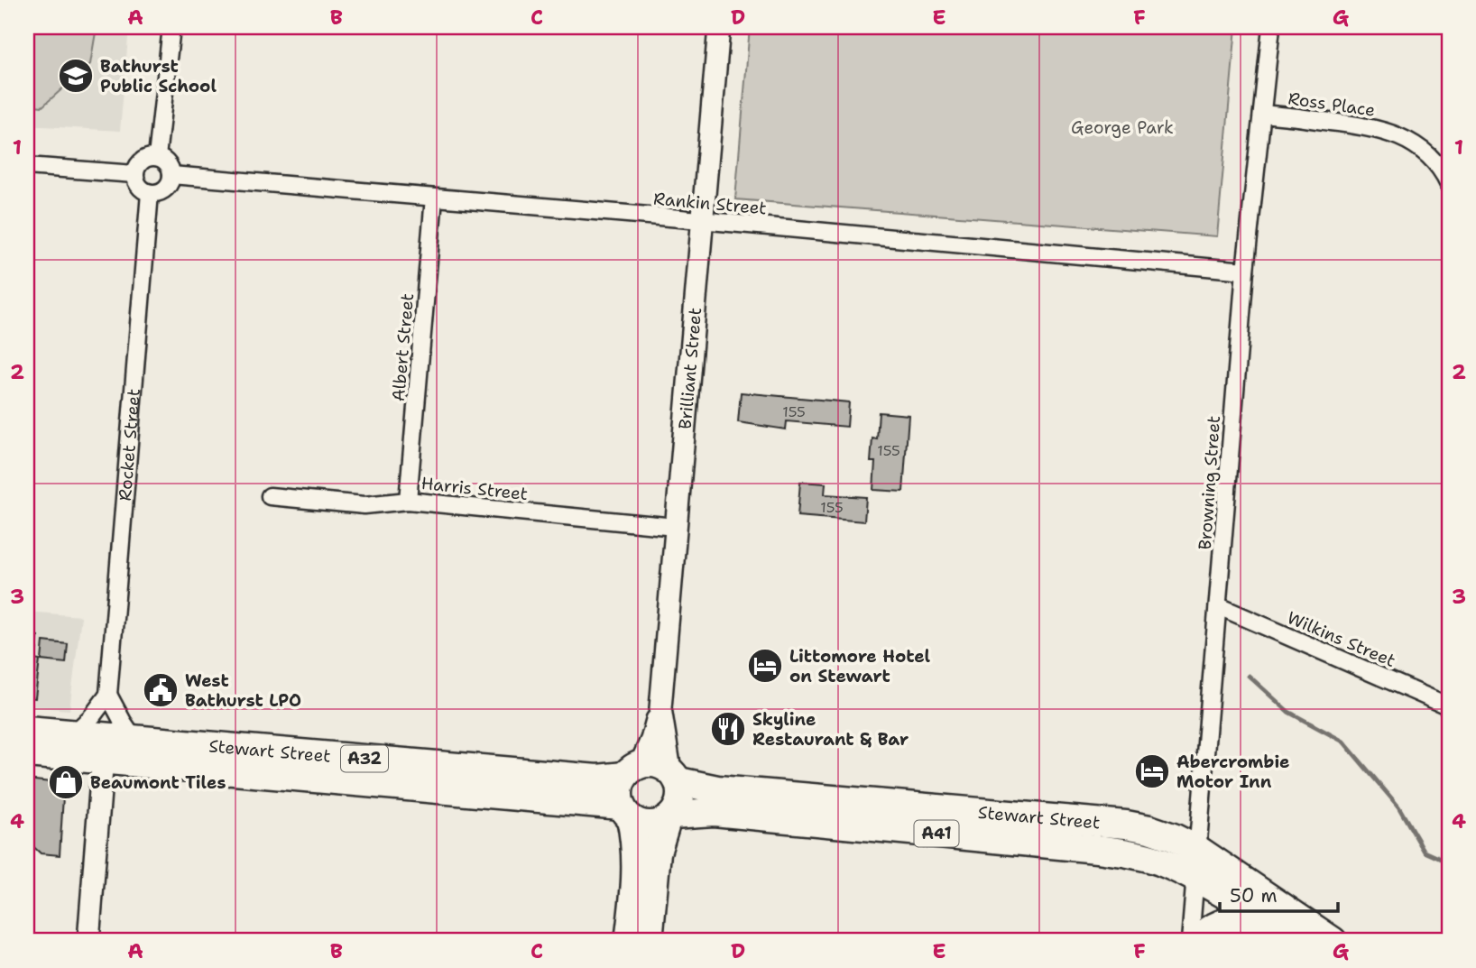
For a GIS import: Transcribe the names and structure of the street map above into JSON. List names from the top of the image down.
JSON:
{
  "streets": {
    "highway": ["Stewart Street", "A32", "A41"],
    "street": [
      "Ross Place",
      "Rankin Street",
      "Albert Street",
      "Brilliant Street",
      "Rocket Street",
      "Browning Street",
      "Harris Street",
      "Wilkins Street"
    ]
  },
  "crossings": [
    ["Ross Place", "Browning Street"],
    ["Rankin Street", "Albert Street"],
    ["Rankin Street", "Brilliant Street"],
    ["Rankin Street", "Rocket Street"],
    ["Rankin Street", "Browning Street"],
    ["Albert Street", "Harris Street"],
    ["Brilliant Street", "Harris Street"],
    ["Brilliant Street", "Stewart Street"],
    ["Brilliant Street", "A32"],
    ["Browning Street", "Wilkins Street"],
    ["Browning Street", "Stewart Street"],
    ["Stewart Street", "A32"]
  ],
  "parks": ["George Park"],
  "places": {
    "school or university": ["Bathurst Public School"],
    "hotel": ["Littomore Hotel on Stewart", "Abercrombie Motor Inn"],
    "public building": ["West Bathurst LPO"],
    "restaurant": ["Skyline Restaurant & Bar"],
    "shop": ["Beaumont Tiles"]
  },
  "house_numbers": ["155", "155", "155"],
  "scale_bar": "50 m",
  "grid": {
    "columns": [
      "A",
      "B",
      "C",
      "D",
      "E",
      "F",
      "G"
    ],
    "rows": [
      "1",
      "2",
      "3",
      "4"
    ]
  }
}
